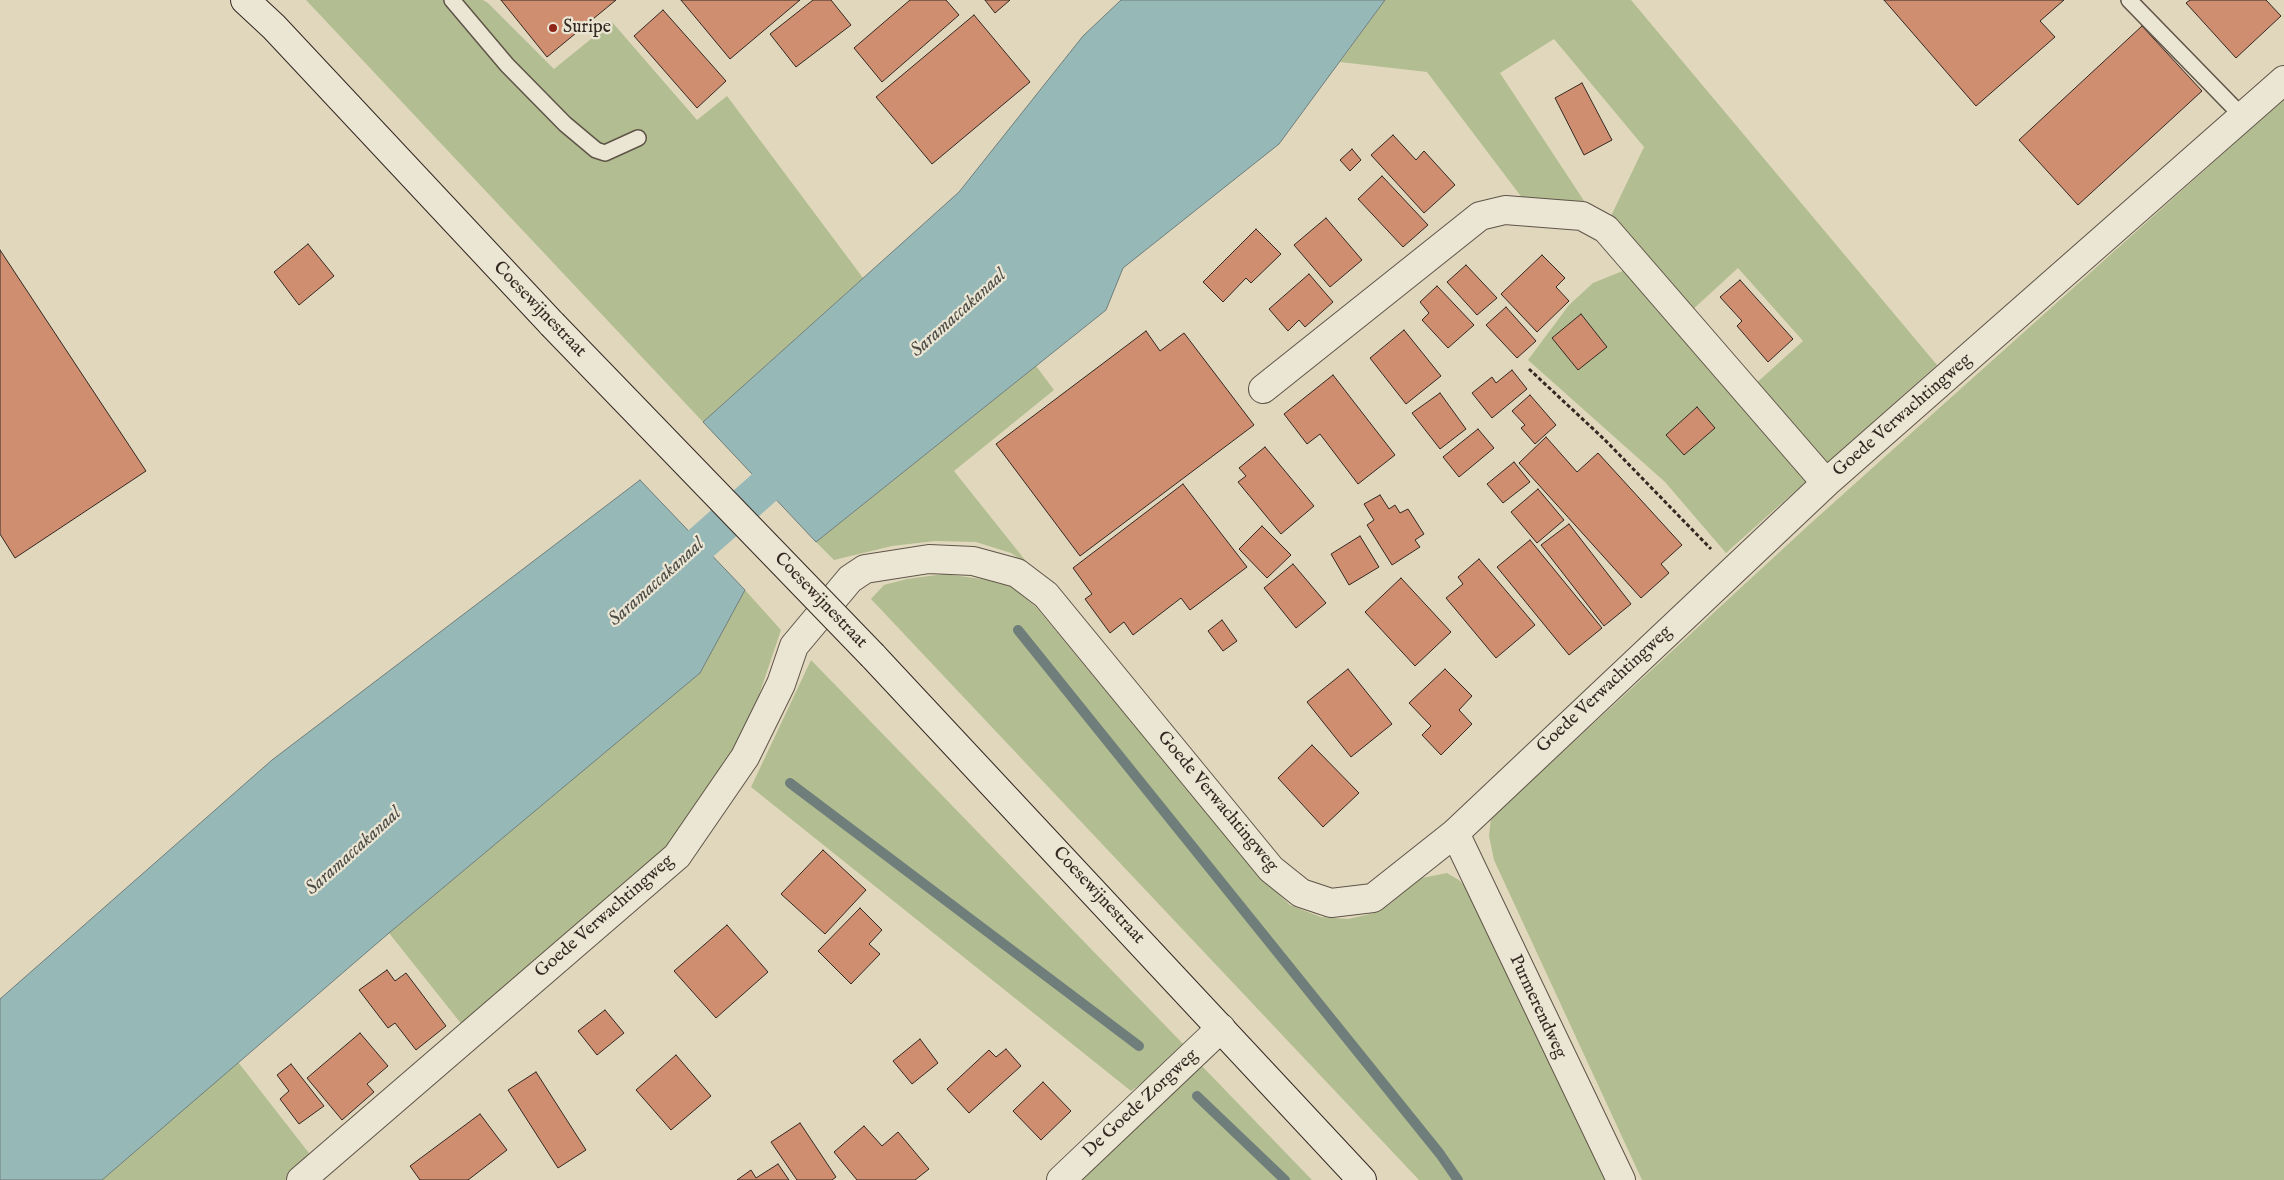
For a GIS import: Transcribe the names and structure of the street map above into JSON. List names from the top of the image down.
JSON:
{
  "streets": {
    "street": [
      "Coesewijnestraat",
      "Goede Verwachtingweg",
      "Purmerendweg",
      "De Goede Zorgweg"
    ]
  },
  "crossings": [
    ["Coesewijnestraat", "De Goede Zorgweg"],
    ["Goede Verwachtingweg", "Purmerendweg"]
  ],
  "water": ["Saramaccakanaal"],
  "places": ["Suripe"]
}
